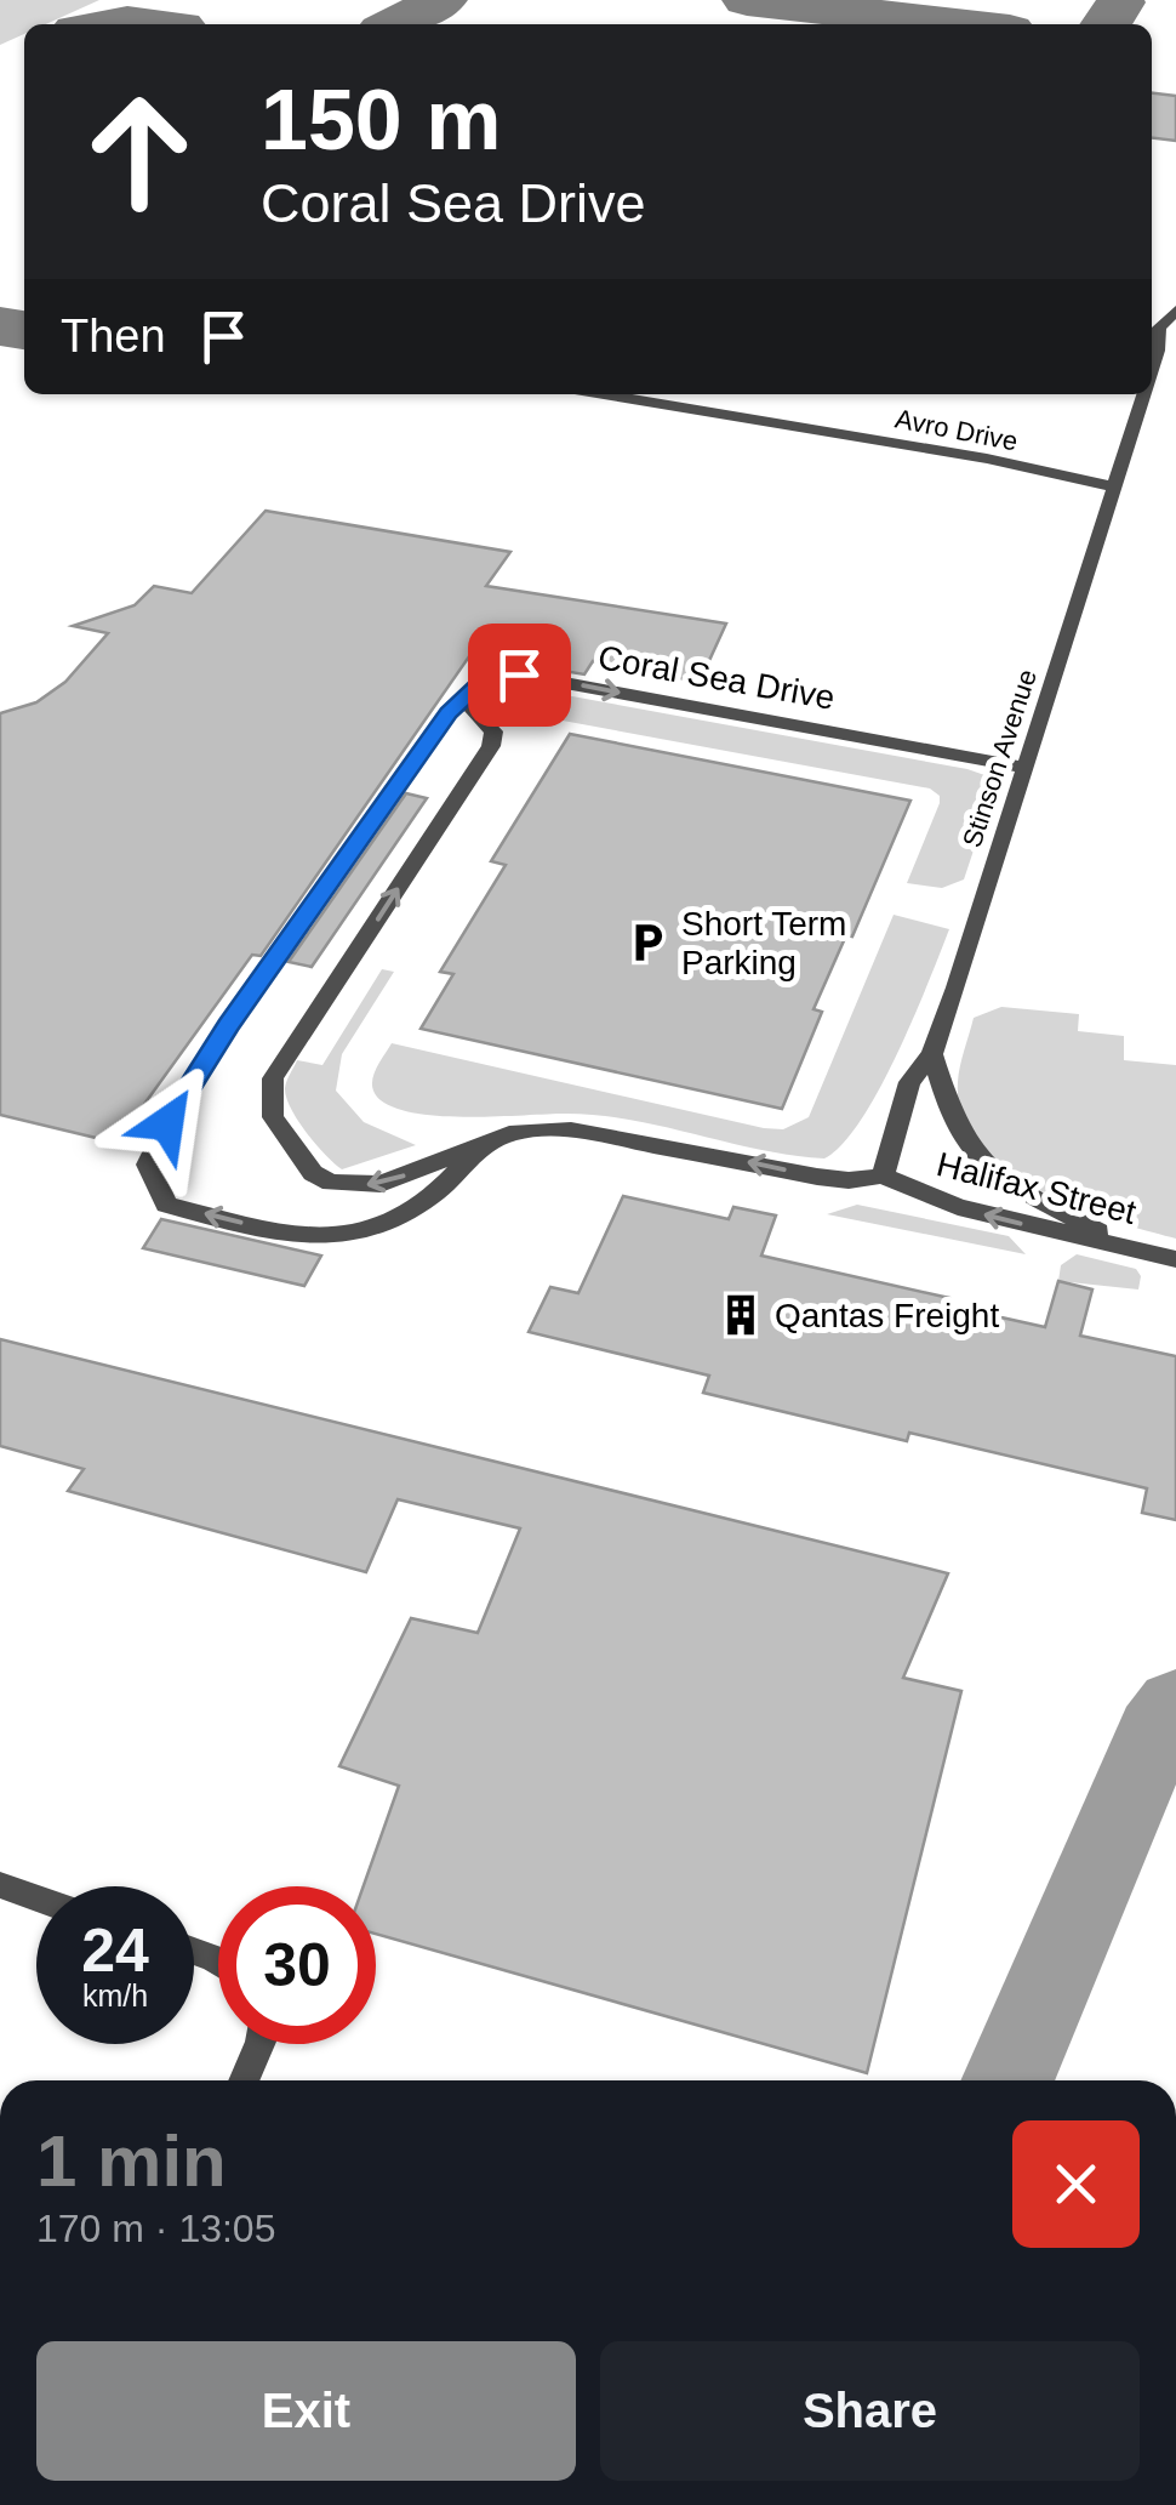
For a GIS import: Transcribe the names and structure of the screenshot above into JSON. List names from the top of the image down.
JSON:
{
  "streets": {
    "street": [
      "Avro Drive",
      "Coral Sea Drive",
      "Stinson Avenue",
      "Halifax Street"
    ]
  },
  "crossings": [
    ["Avro Drive", "Stinson Avenue"],
    ["Coral Sea Drive", "Stinson Avenue"],
    ["Stinson Avenue", "Halifax Street"]
  ],
  "one_way": ["Halifax Street"],
  "places": {
    "parking": ["Short Term Parking"],
    "building": ["Qantas Freight"]
  },
  "page": {
    "turn": ["150 m", "Coral Sea Drive"],
    "then": "Then",
    "speed": "24 km/h",
    "limit": "30",
    "heading": ["1 min", "170 m · 13:05"],
    "buttons": ["Exit", "Share"]
  }
}
